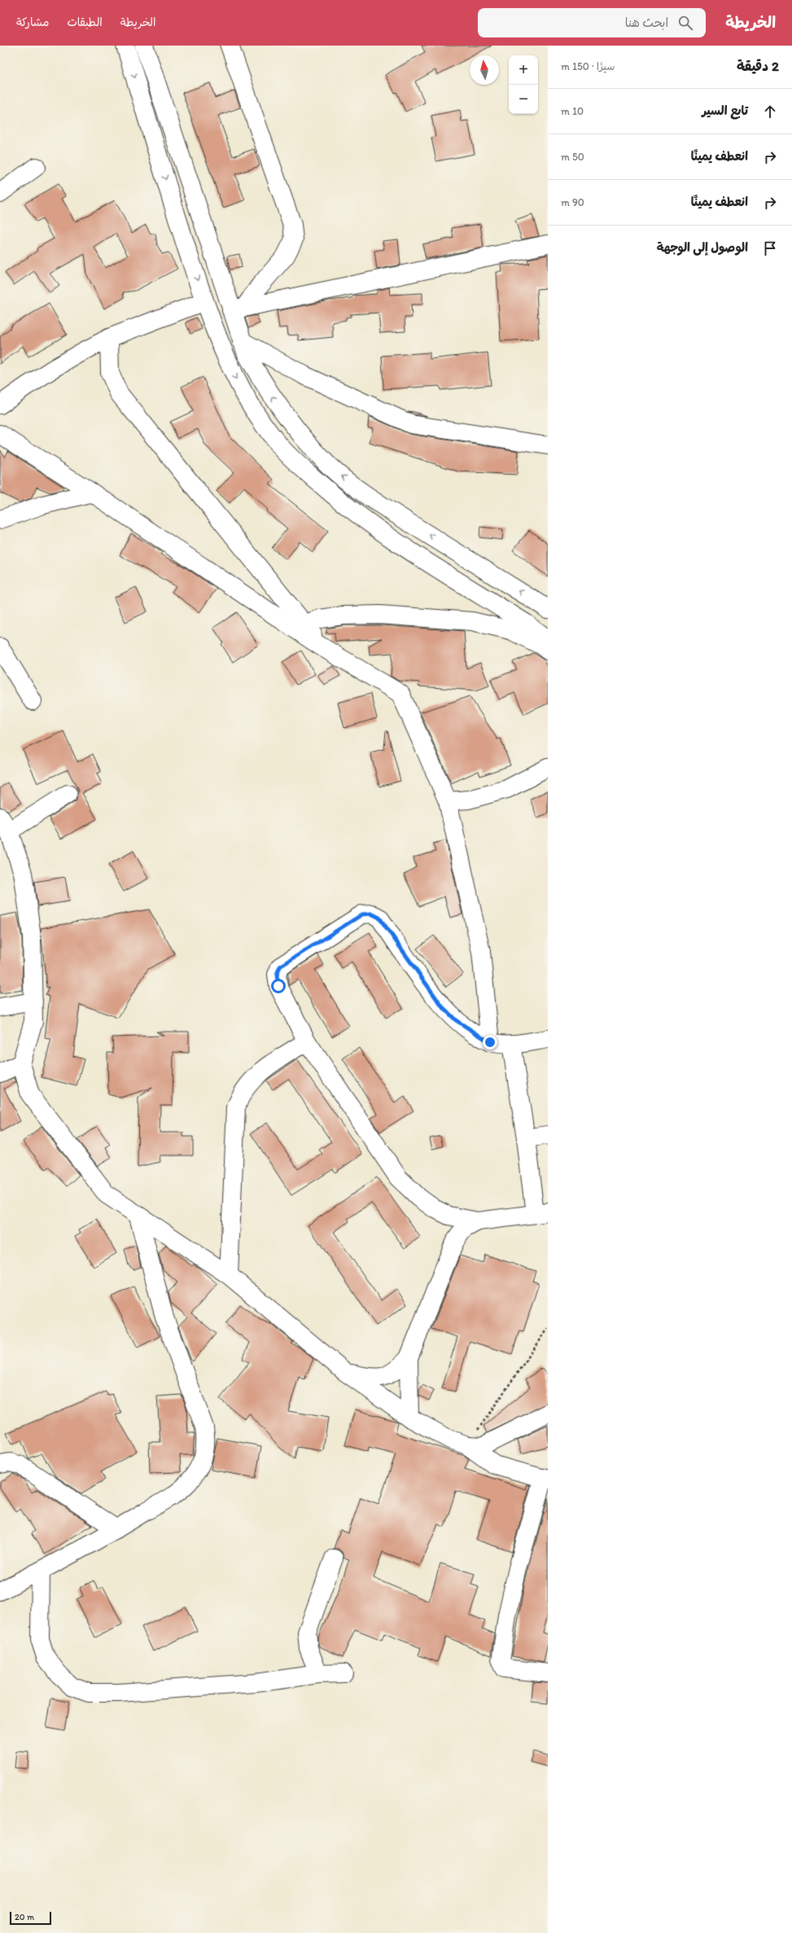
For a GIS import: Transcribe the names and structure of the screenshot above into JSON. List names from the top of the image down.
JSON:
{
  "scale_bar": "20 m",
  "north": "top",
  "page": {
    "header": "الخريطة",
    "search": "ابحث هنا",
    "nav": ["الخريطة", "الطبقات", "مشاركة"],
    "heading": ["2 دقيقة", "سيرًا · 150 m"],
    "map_buttons": ["+", "−"],
    "list": [
      ["تابع السير", "10 m"],
      ["انعطف يمينًا", "50 m"],
      ["انعطف يمينًا", "90 m"],
      "الوصول إلى الوجهة"
    ],
    "scale": "20 m"
  }
}
